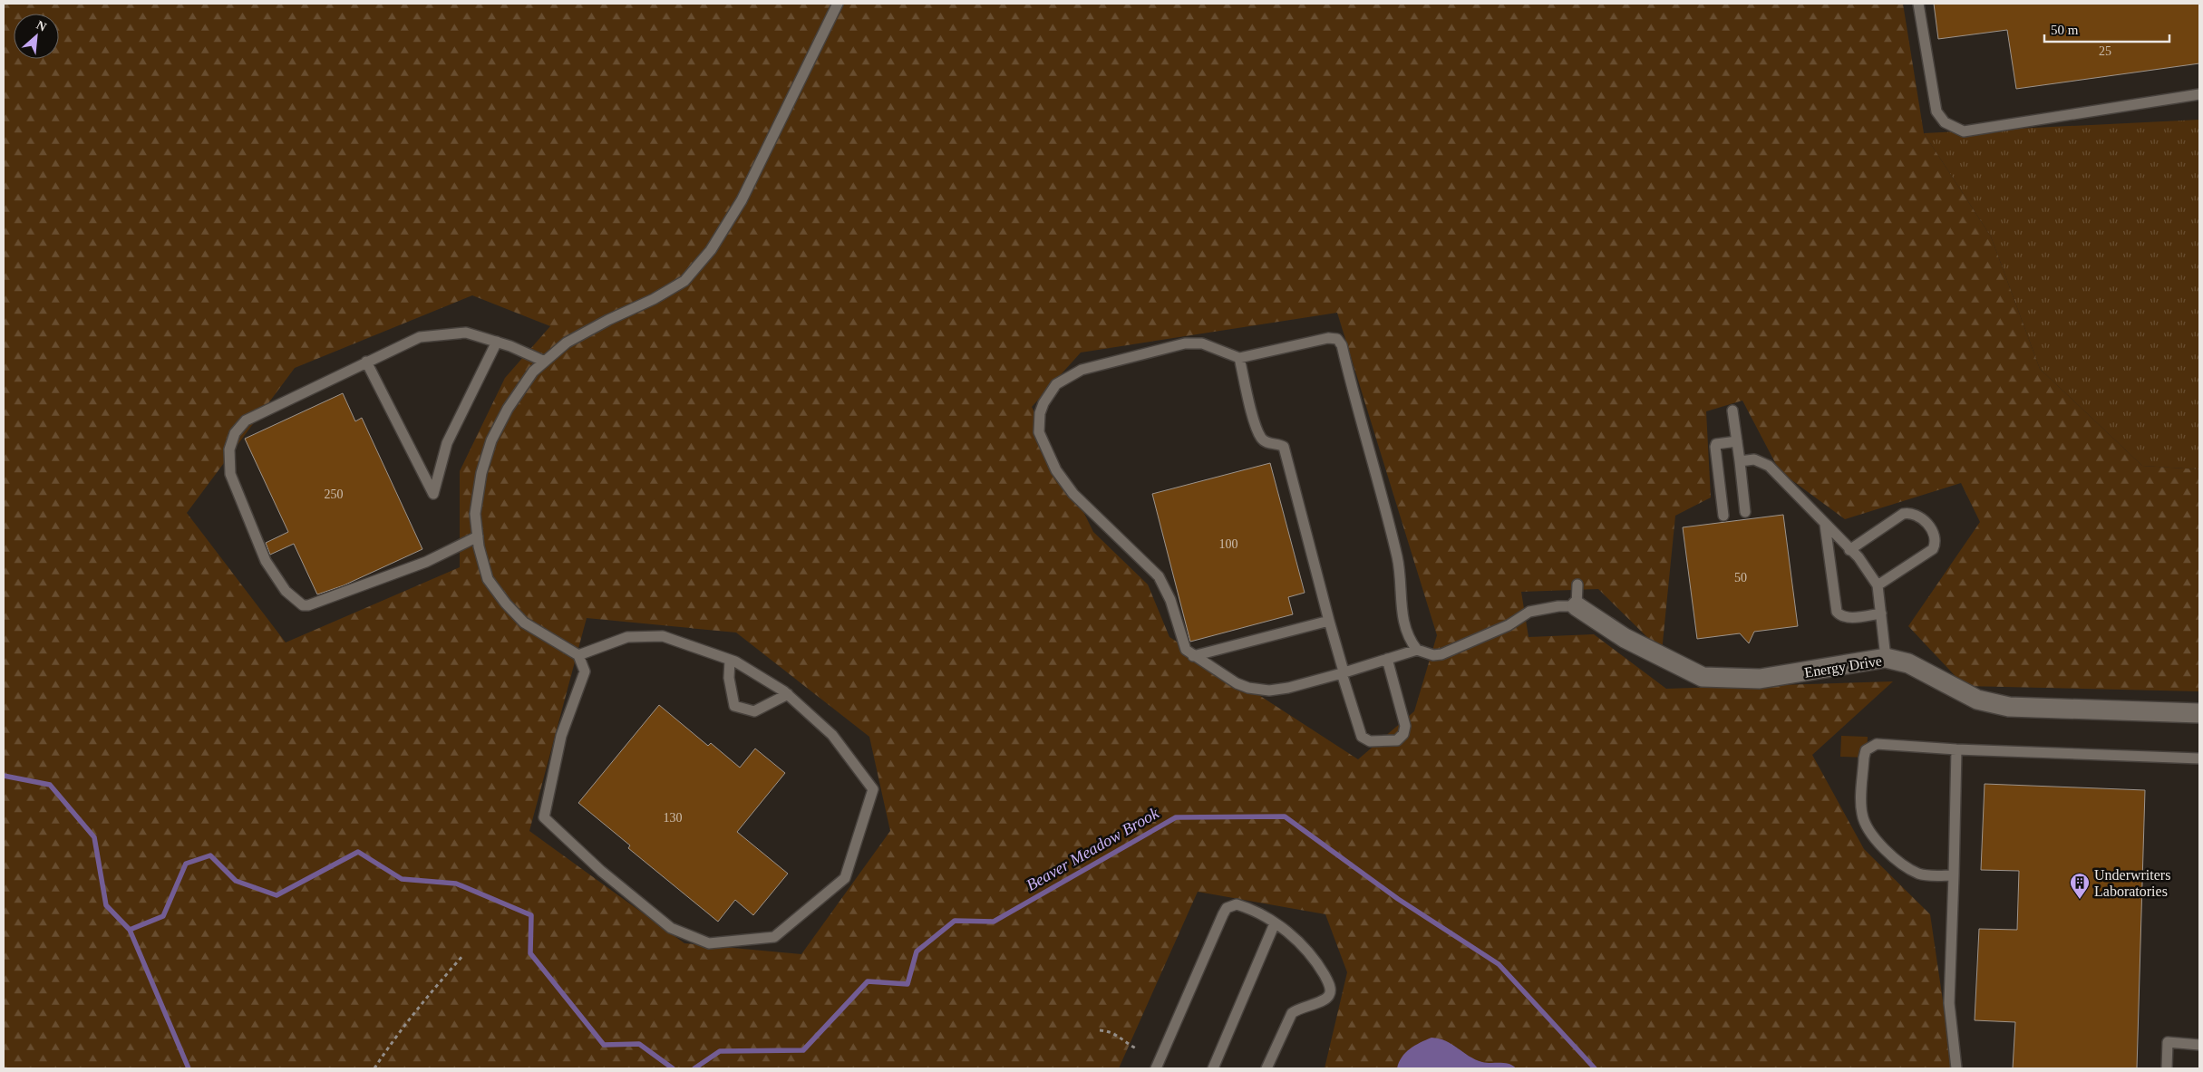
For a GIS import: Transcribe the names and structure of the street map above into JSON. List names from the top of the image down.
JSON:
{
  "streets": {
    "street": ["Energy Drive"]
  },
  "water": ["Beaver Meadow Brook"],
  "places": {
    "building": ["Underwriters Laboratories"]
  },
  "house_numbers": [
    "25",
    "250",
    "100",
    "50",
    "130"
  ],
  "scale_bar": "50 m",
  "north": "top right"
}
